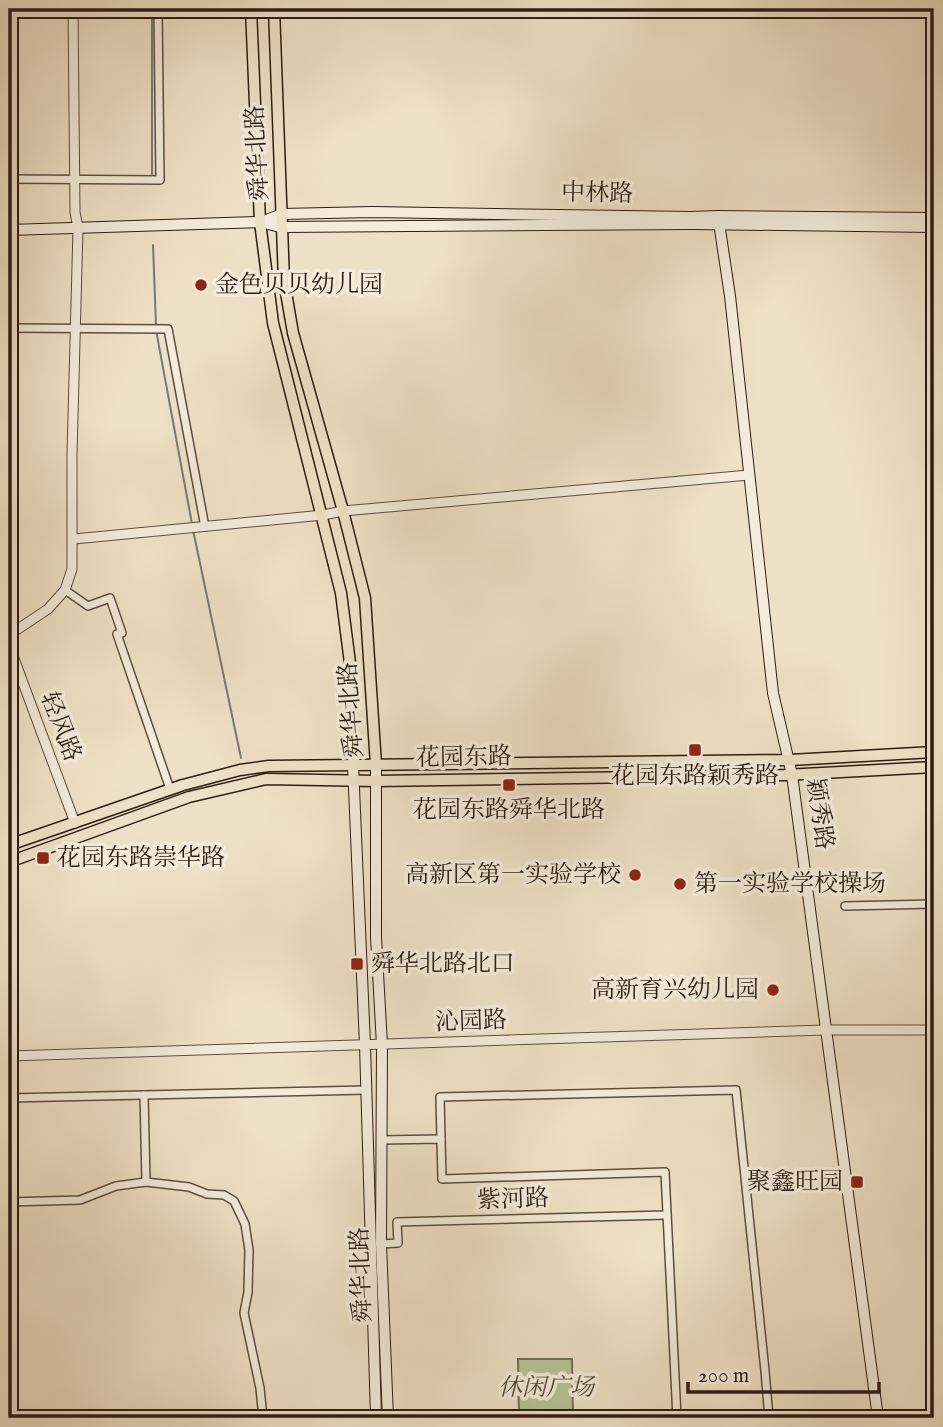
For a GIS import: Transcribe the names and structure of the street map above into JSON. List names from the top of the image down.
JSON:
{
  "streets": {
    "main road": [
      "舜华北路",
      "中林路",
      "花园东路",
      "颖秀路"
    ],
    "street": ["轻风路", "沁园路", "紫河路"]
  },
  "crossings": [
    ["舜华北路", "中林路"],
    ["舜华北路", "花园东路"],
    ["舜华北路", "沁园路"],
    ["舜华北路", "紫河路"],
    ["中林路", "颖秀路"],
    ["轻风路", "花园东路"],
    ["花园东路", "颖秀路"],
    ["颖秀路", "沁园路"]
  ],
  "parks": ["休闲广场"],
  "places": {
    "other": [
      "金色贝贝幼儿园",
      "高新区第一实验学校",
      "第一实验学校操场",
      "高新育兴幼儿园"
    ],
    "transit": [
      "花园东路颖秀路",
      "花园东路舜华北路",
      "花园东路崇华路",
      "舜华北路北口",
      "聚鑫旺园"
    ]
  },
  "scale_bar": "200 m"
}
